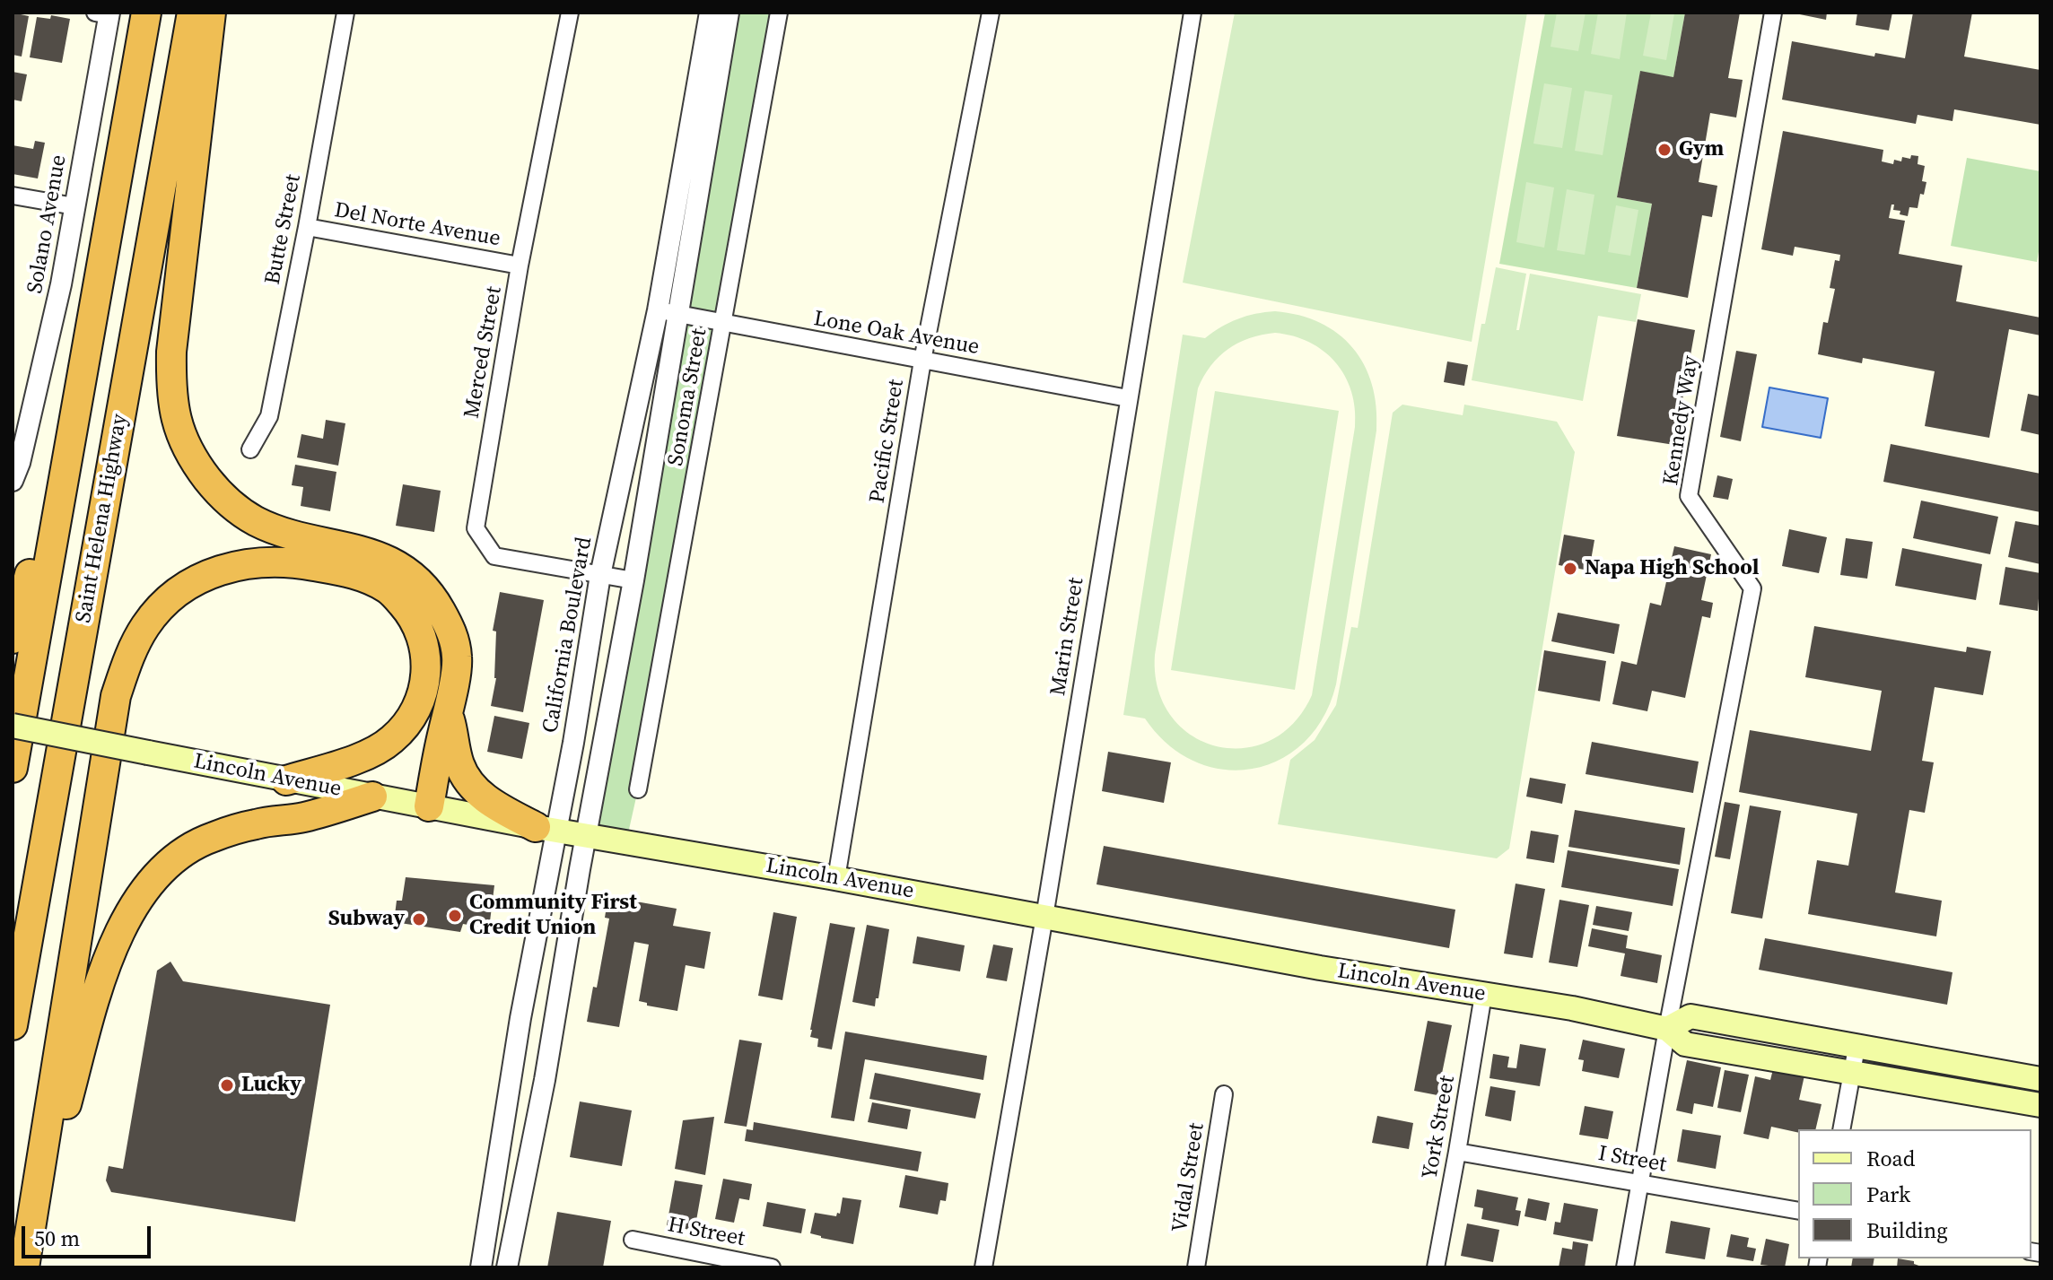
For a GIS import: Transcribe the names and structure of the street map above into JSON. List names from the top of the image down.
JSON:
{
  "streets": {
    "highway": ["Saint Helena Highway"],
    "main road": ["Lincoln Avenue"],
    "street": [
      "Solano Avenue",
      "Del Norte Avenue",
      "Butte Street",
      "Lone Oak Avenue",
      "Merced Street",
      "Sonoma Street",
      "Kennedy Way",
      "Pacific Street",
      "California Boulevard",
      "Marin Street",
      "York Street",
      "I Street",
      "Vidal Street",
      "H Street"
    ]
  },
  "crossings": [
    ["Del Norte Avenue", "Butte Street"],
    ["Del Norte Avenue", "Merced Street"],
    ["Lone Oak Avenue", "Sonoma Street"],
    ["Lone Oak Avenue", "Pacific Street"],
    ["Lone Oak Avenue", "California Boulevard"],
    ["Lone Oak Avenue", "Marin Street"],
    ["Merced Street", "California Boulevard"],
    ["Kennedy Way", "Lincoln Avenue"],
    ["Kennedy Way", "I Street"],
    ["Pacific Street", "Lincoln Avenue"],
    ["California Boulevard", "Lincoln Avenue"],
    ["Marin Street", "Lincoln Avenue"],
    ["Lincoln Avenue", "York Street"],
    ["York Street", "I Street"]
  ],
  "places": [
    "Gym",
    "Napa High School",
    "Community First Credit Union",
    "Subway",
    "Lucky"
  ],
  "legend": ["Road", "Park", "Building"],
  "scale_bar": "50 m"
}
